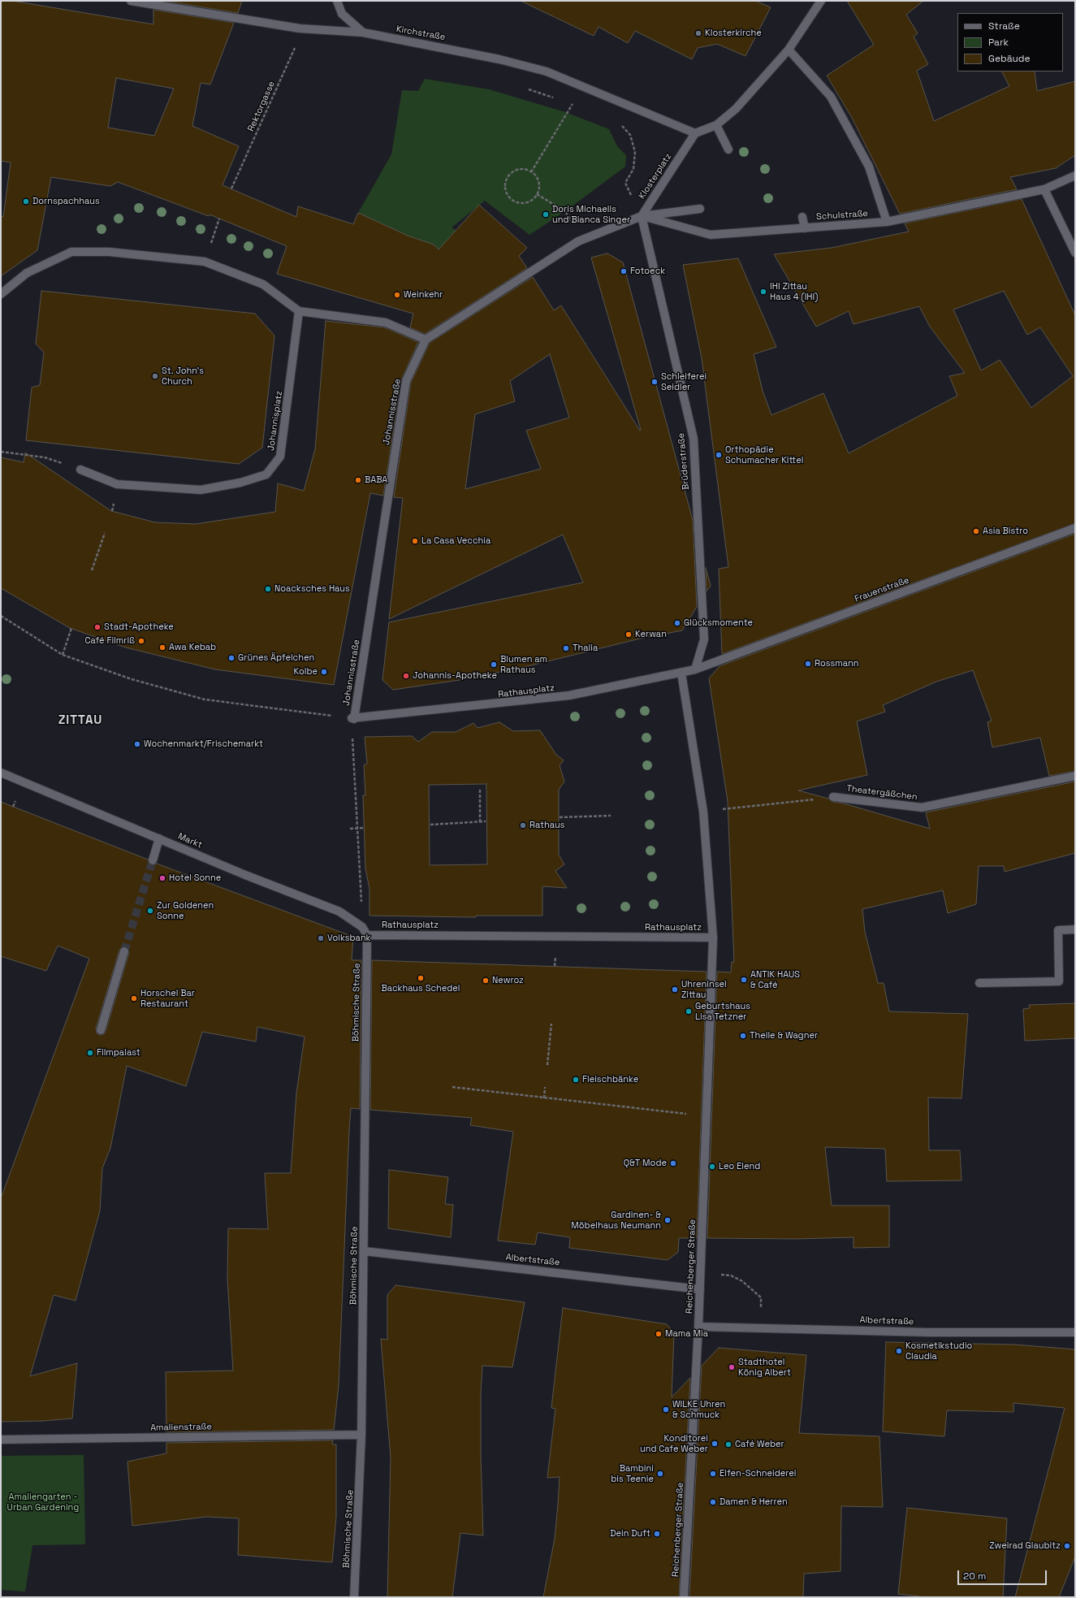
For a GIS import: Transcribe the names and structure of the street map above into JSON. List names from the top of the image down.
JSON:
{
  "streets": {
    "street": [
      "Kirchstraße",
      "Klosterplatz",
      "Schulstraße",
      "Johannisstraße",
      "Johannisplatz",
      "Brüderstraße",
      "Frauenstraße",
      "Rathausplatz",
      "Theatergäßchen",
      "Markt",
      "Böhmische Straße",
      "Albertstraße",
      "Reichenberger Straße",
      "Amalienstraße"
    ],
    "path": ["Rektorgasse"]
  },
  "crossings": [
    ["Kirchstraße", "Rektorgasse"],
    ["Kirchstraße", "Klosterplatz"],
    ["Klosterplatz", "Schulstraße"],
    ["Klosterplatz", "Brüderstraße"],
    ["Schulstraße", "Brüderstraße"],
    ["Johannisstraße", "Rathausplatz"],
    ["Brüderstraße", "Frauenstraße"],
    ["Brüderstraße", "Rathausplatz"],
    ["Frauenstraße", "Rathausplatz"],
    ["Rathausplatz", "Theatergäßchen"],
    ["Rathausplatz", "Markt"],
    ["Rathausplatz", "Böhmische Straße"],
    ["Rathausplatz", "Reichenberger Straße"],
    ["Markt", "Böhmische Straße"],
    ["Böhmische Straße", "Albertstraße"],
    ["Böhmische Straße", "Amalienstraße"],
    ["Albertstraße", "Reichenberger Straße"]
  ],
  "districts": ["ZITTAU"],
  "parks": ["Amaliengarten - Urban Gardening"],
  "places": [
    "Klosterkirche",
    "Dornspachhaus",
    "Doris Michaelis und Bianca Singer",
    "Fotoeck",
    "IHI Zittau Haus 4 (IHI)",
    "Weinkehr",
    "St. John's Church",
    "Schleiferei Seidler",
    "Orthopädie Schumacher Kittel",
    "BABA",
    "Asia Bistro",
    "La Casa Vecchia",
    "Noacksches Haus",
    "Glücksmomente",
    "Stadt-Apotheke",
    "Kerwan",
    "Café Filmriß",
    "Awa Kebab",
    "Thalia",
    "Grünes Äpfelchen",
    "Rossmann",
    "Blumen am Rathaus",
    "Kolbe",
    "Johannis-Apotheke",
    "Wochenmarkt/Frischemarkt",
    "Rathaus",
    "Hotel Sonne",
    "Zur Goldenen Sonne",
    "Volksbank",
    "Backhaus Schedel",
    "ANTIK HAUS & Café",
    "Newroz",
    "Uhreninsel Zittau",
    "Horschel Bar Restaurant",
    "Geburtshaus Lisa Tetzner",
    "Theile & Wagner",
    "Filmpalast",
    "Fleischbänke",
    "Q&T Mode",
    "Leo Elend",
    "Gardinen- & Möbelhaus Neumann",
    "Mama Mia",
    "Kosmetikstudio Claudia",
    "Stadthotel König Albert",
    "WILKE Uhren & Schmuck",
    "Konditorei und Cafe Weber",
    "Café Weber",
    "Bambini bis Teenie",
    "Elfen-Schneiderei",
    "Damen & Herren",
    "Dein Duft",
    "Zweirad Glaubitz"
  ],
  "legend": ["Straße", "Park", "Gebäude"],
  "scale_bar": "20 m"
}
